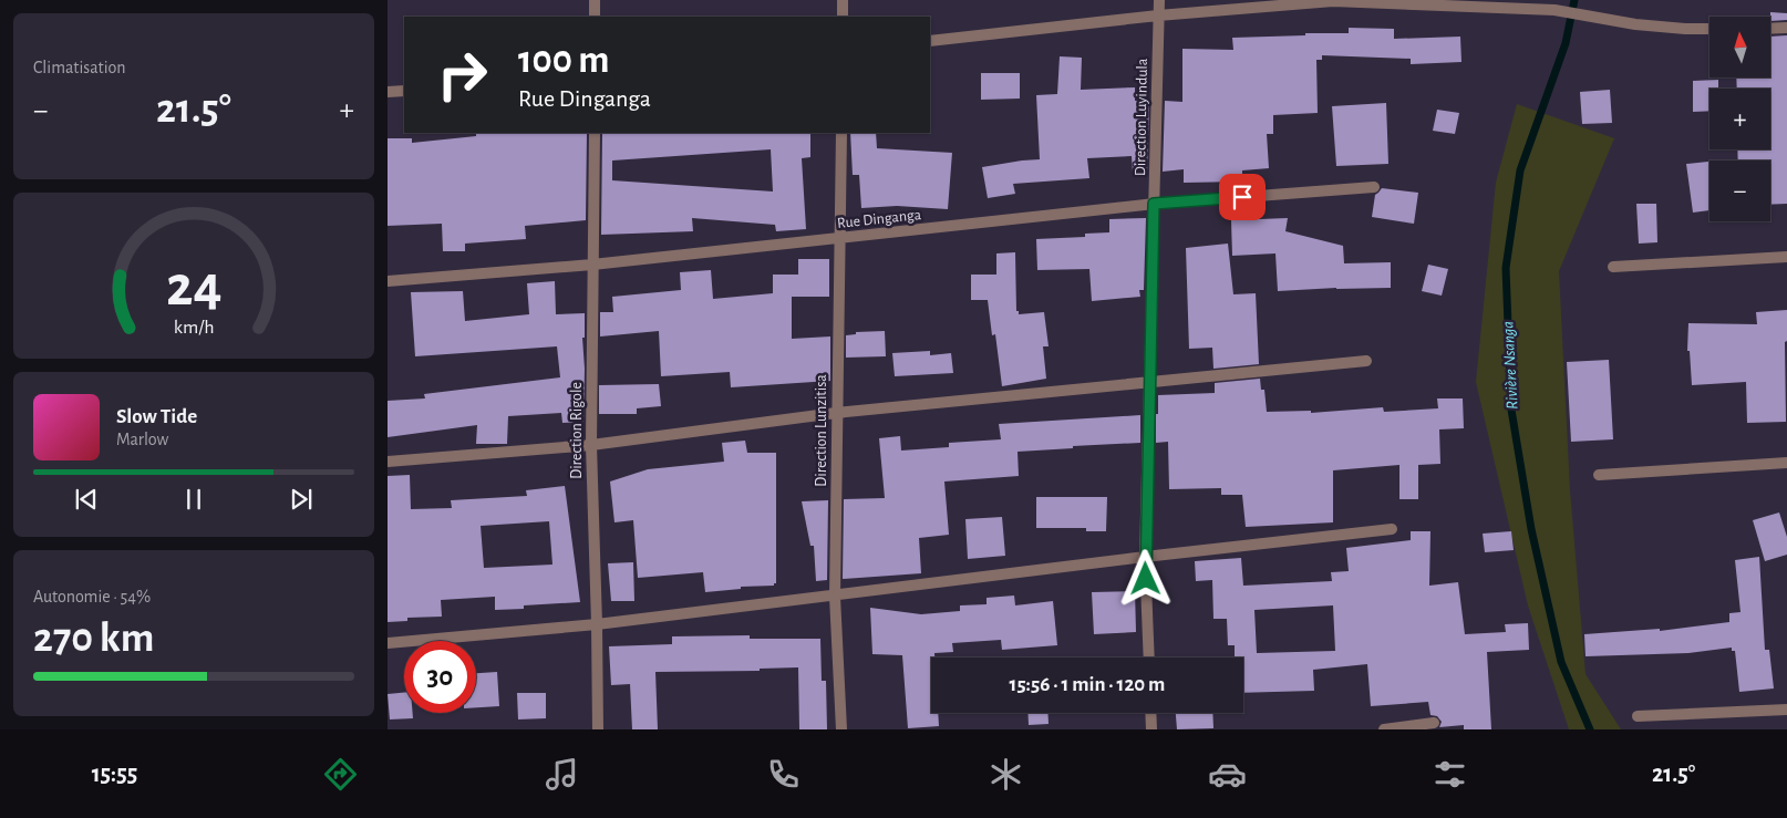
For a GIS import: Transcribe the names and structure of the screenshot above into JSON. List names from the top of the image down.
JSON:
{
  "streets": {
    "street": [
      "Direction Luyindula",
      "Rue Dinganga",
      "Direction Rigole",
      "Direction Lunzitisa"
    ]
  },
  "crossings": [
    ["Direction Luyindula", "Rue Dinganga"],
    ["Rue Dinganga", "Direction Rigole"],
    ["Rue Dinganga", "Direction Lunzitisa"]
  ],
  "water": ["Rivière Nsanga"],
  "north": "top",
  "page": {
    "tile": [
      "Climatisation",
      ["Autonomie · 54%", "270 km"]
    ],
    "map_buttons": ["+", "−"],
    "turn": ["100 m", "Rue Dinganga"],
    "heat": ["−", "21.5°", "+"],
    "song": ["Slow Tide", "Marlow"],
    "limit": "30",
    "trip": "15:56 · 1 min · 120 m",
    "tabs": ["15:55", "21.5°"],
    "gauge": ["24", "km/h"]
  }
}
